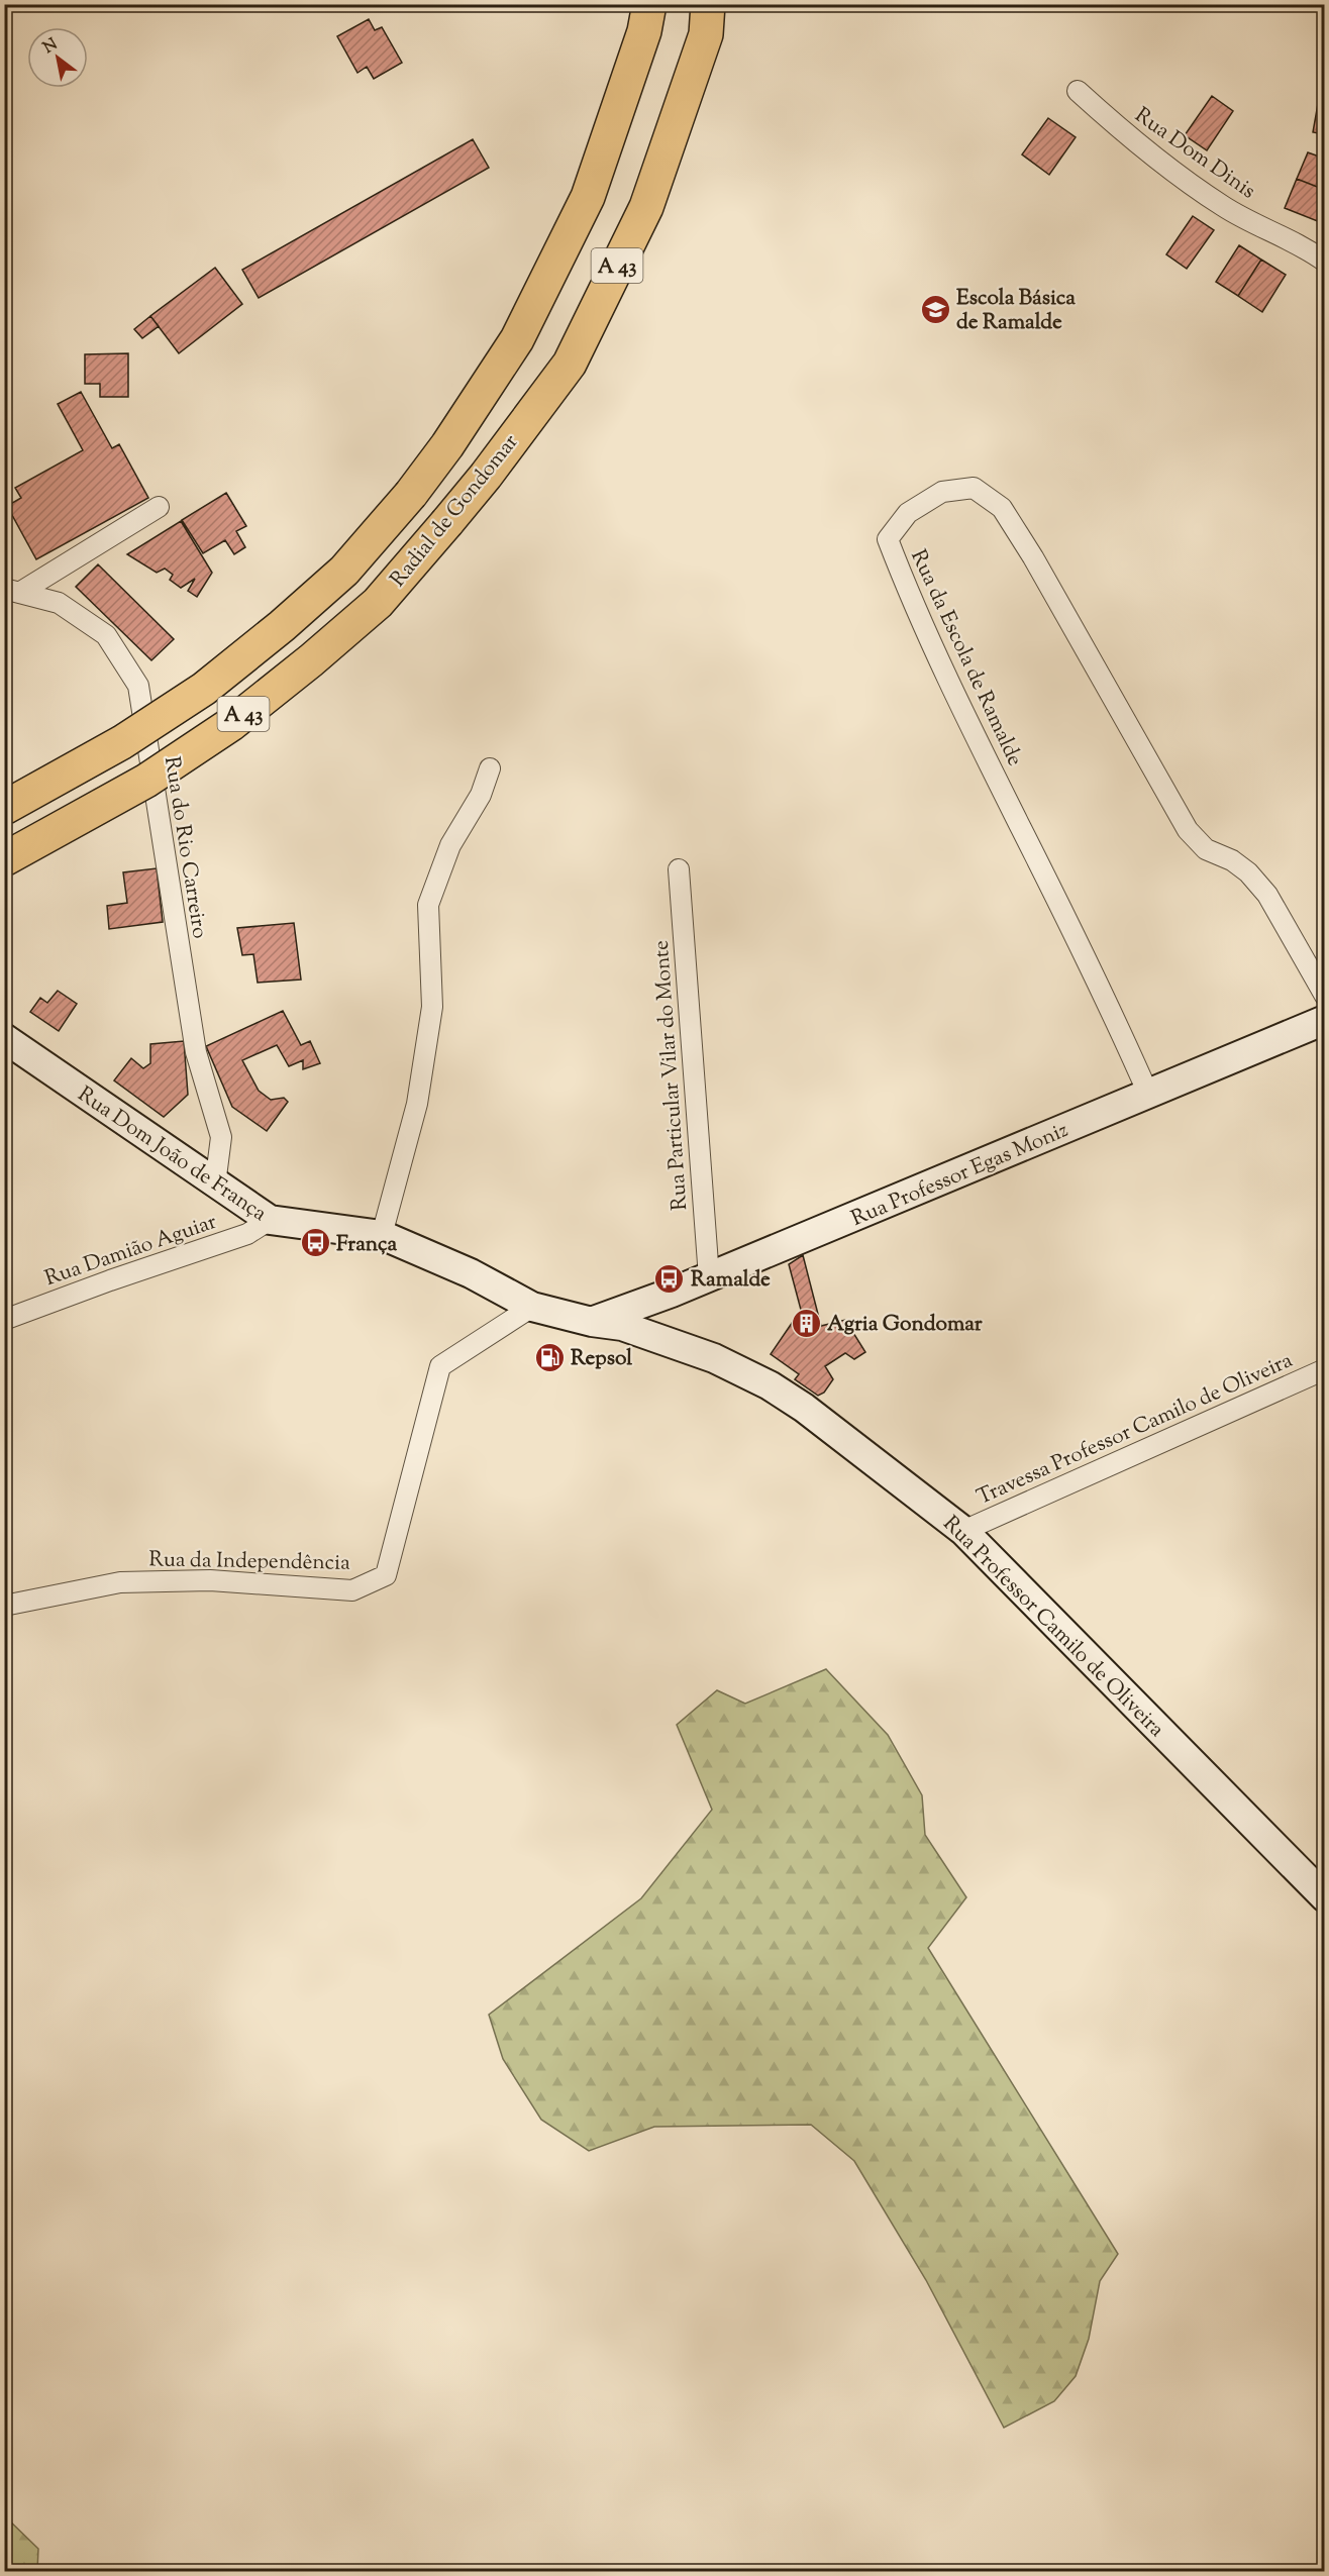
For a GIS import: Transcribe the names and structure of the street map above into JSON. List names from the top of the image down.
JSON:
{
  "streets": {
    "highway": ["A 43", "Radial de Gondomar"],
    "main road": ["Rua Dom João de França", "Rua Professor Egas Moniz", "Rua Professor Camilo de Oliveira"],
    "street": [
      "Rua Dom Dinis",
      "Rua da Escola de Ramalde",
      "Rua do Rio Carreiro",
      "Rua Particular Vilar do Monte",
      "Rua Damião Aguiar",
      "Travessa Professor Camilo de Oliveira",
      "Rua da Independência"
    ]
  },
  "crossings": [
    ["Rua da Escola de Ramalde", "Rua Professor Egas Moniz"],
    ["Rua do Rio Carreiro", "Rua Dom João de França"],
    ["Rua Particular Vilar do Monte", "Rua Professor Egas Moniz"],
    ["Rua Dom João de França", "Rua Professor Egas Moniz"],
    ["Rua Dom João de França", "Rua Damião Aguiar"],
    ["Rua Dom João de França", "Rua da Independência"],
    ["Rua Dom João de França", "Rua Professor Camilo de Oliveira"],
    ["Rua Professor Egas Moniz", "Rua Professor Camilo de Oliveira"],
    ["Travessa Professor Camilo de Oliveira", "Rua Professor Camilo de Oliveira"]
  ],
  "places": {
    "school or university": ["Escola Básica de Ramalde"],
    "bus stop": ["França", "Ramalde"],
    "building": ["Agria Gondomar"],
    "fuel station": ["Repsol"]
  },
  "north": "top left"
}
